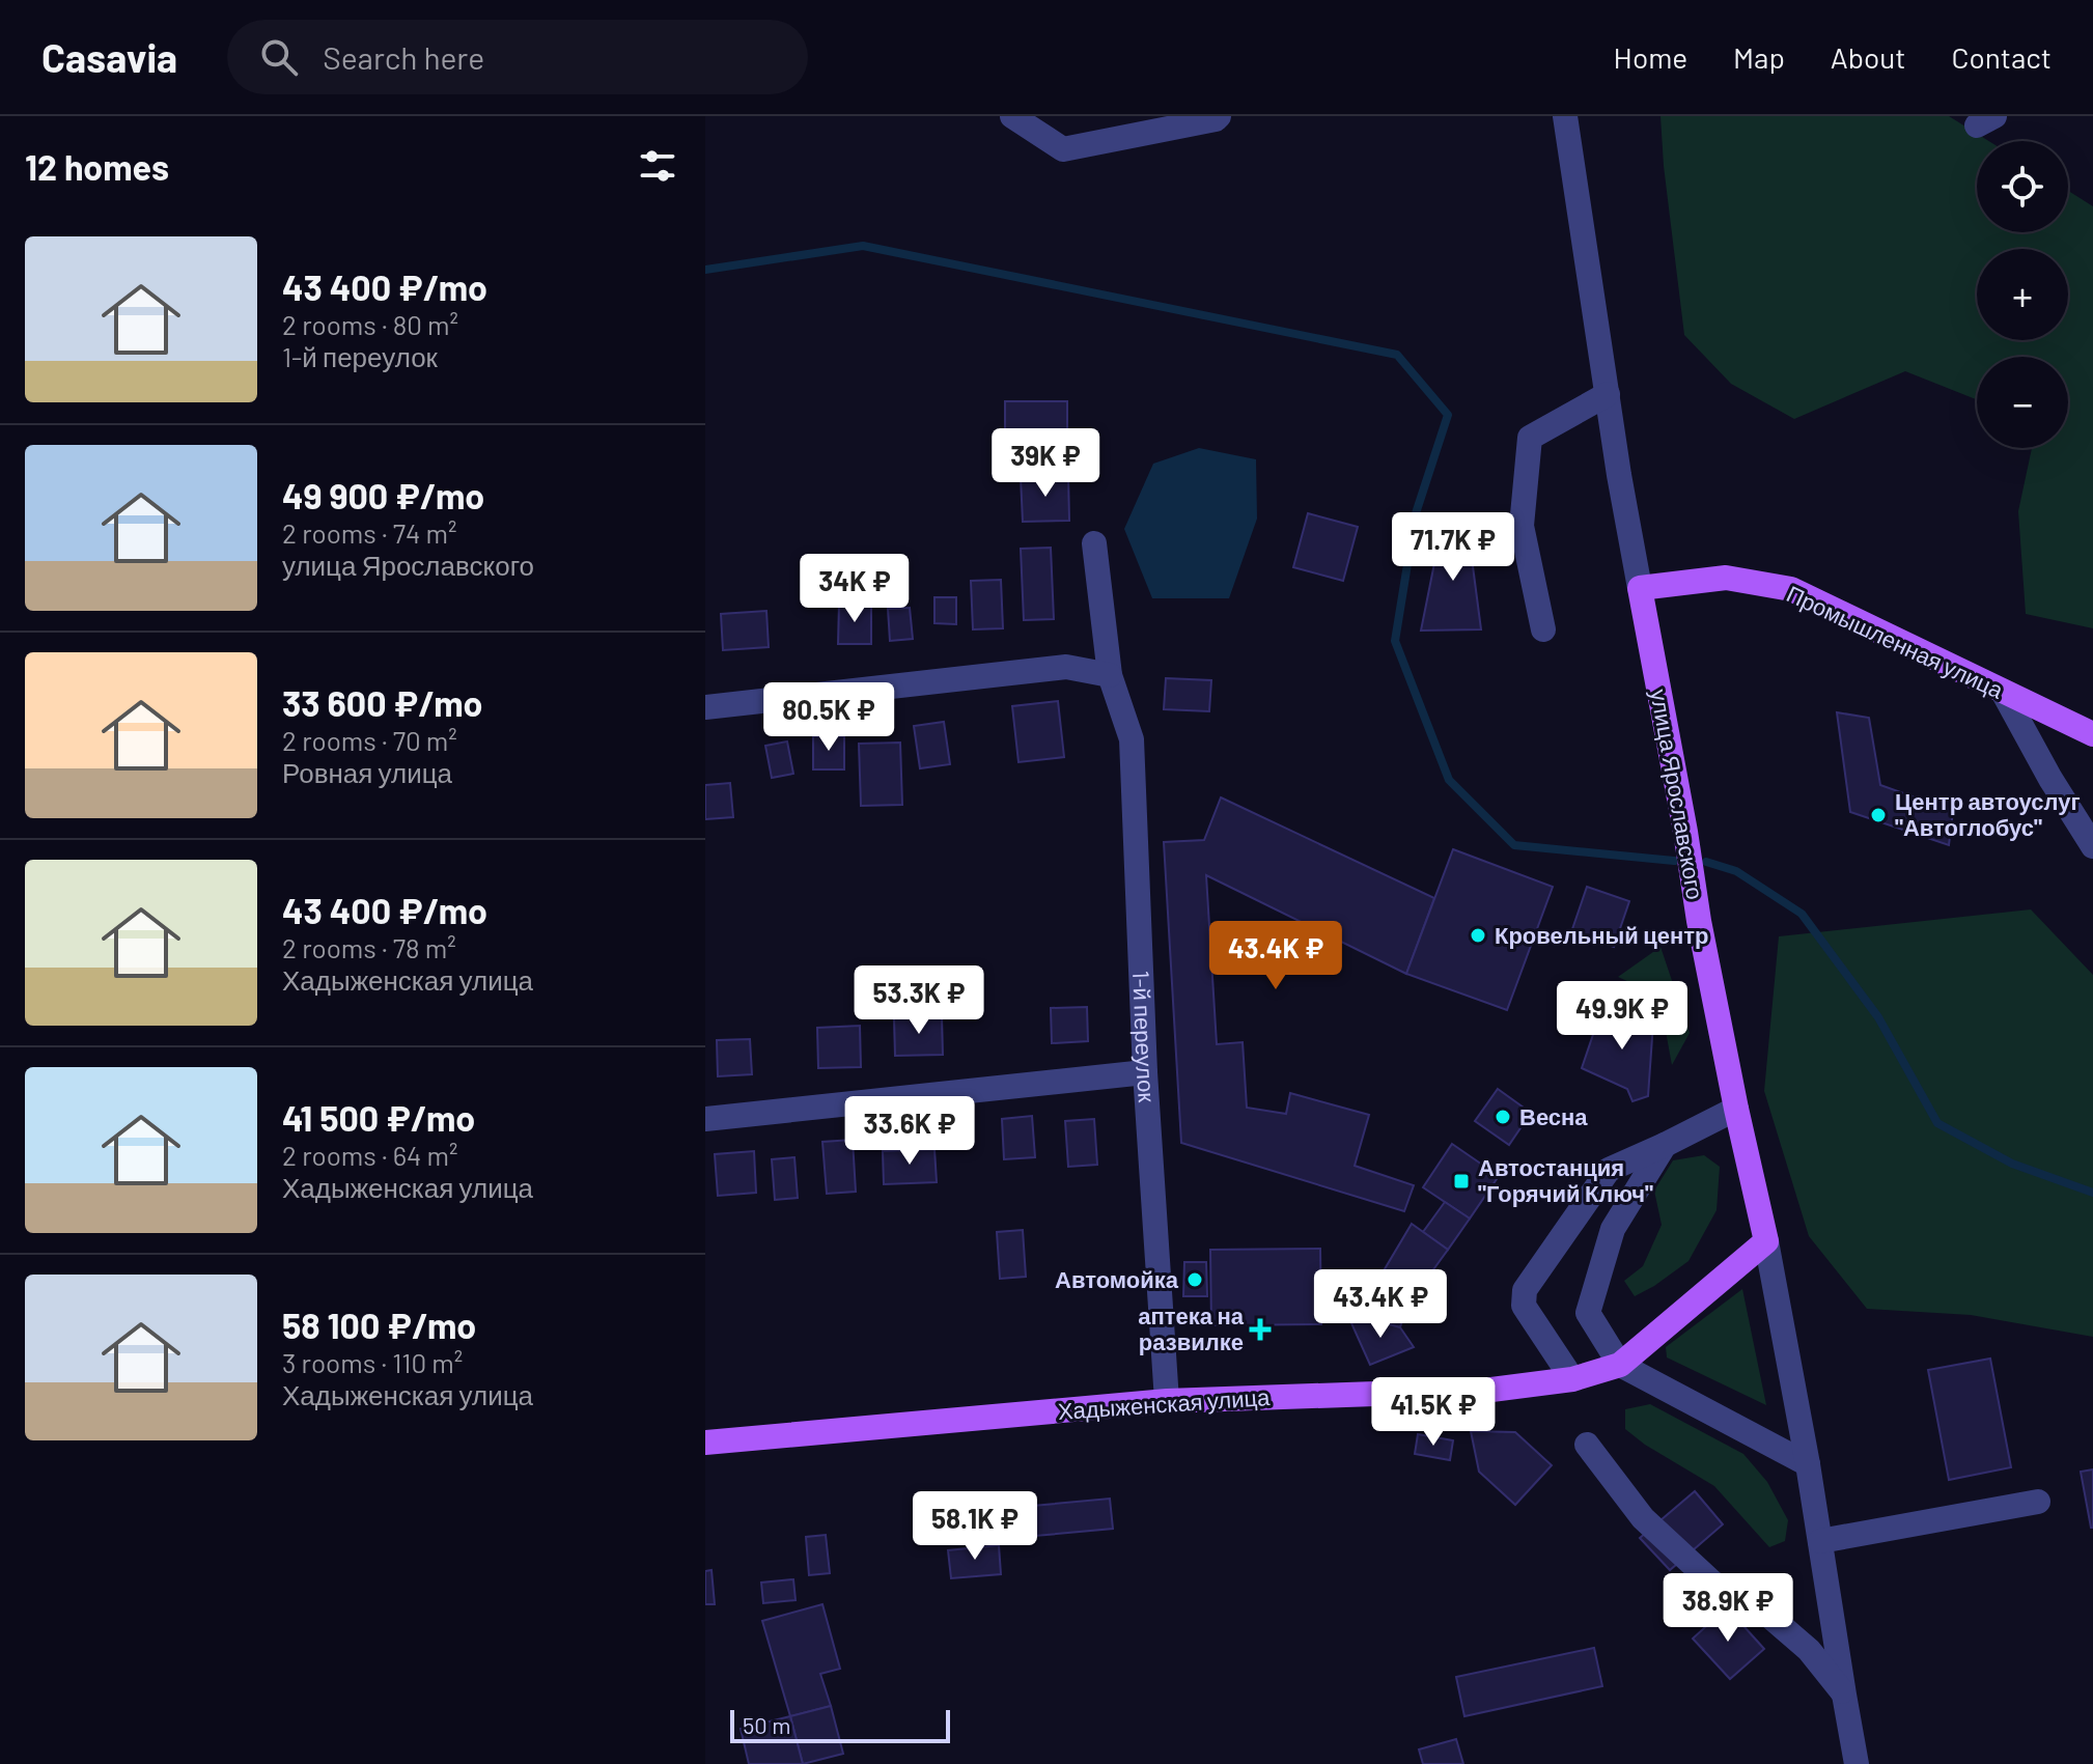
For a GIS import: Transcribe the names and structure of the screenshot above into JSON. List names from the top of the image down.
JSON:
{
  "streets": {
    "main road": ["Промышленная улица", "улица Ярославского", "Хадыженская улица"],
    "street": ["1-й переулок"]
  },
  "crossings": [
    ["Промышленная улица", "улица Ярославского"],
    ["улица Ярославского", "Хадыженская улица"],
    ["1-й переулок", "Хадыженская улица"]
  ],
  "places": {
    "other": [
      "Центр автоуслуг \"Автоглобус\"",
      "Кровельный центр",
      "Весна",
      "Автомойка"
    ],
    "transit": ["Автостанция \"Горячий Ключ\""],
    "health": ["аптека на развилке"]
  },
  "scale_bar": "50 m",
  "page": {
    "header": "Casavia",
    "search": "Search here",
    "nav": [
      "Home",
      "Map",
      "About",
      "Contact"
    ],
    "heading": "12 homes",
    "map_buttons": ["+", "−"],
    "list": [
      {
        "name": "43 400 ₽/mo",
        "note": "2 rooms · 80 m² · 1-й переулок"
      },
      {
        "name": "49 900 ₽/mo",
        "note": "2 rooms · 74 m² · улица Ярославского"
      },
      {
        "name": "33 600 ₽/mo",
        "note": "2 rooms · 70 m² · Ровная улица"
      },
      {
        "name": "43 400 ₽/mo",
        "note": "2 rooms · 78 m² · Хадыженская улица"
      },
      {
        "name": "41 500 ₽/mo",
        "note": "2 rooms · 64 m² · Хадыженская улица"
      },
      {
        "name": "58 100 ₽/mo",
        "note": "3 rooms · 110 m² · Хадыженская улица"
      }
    ],
    "price": [
      "39K ₽",
      "71.7K ₽",
      "34K ₽",
      "80.5K ₽",
      "43.4K ₽",
      "53.3K ₽",
      "49.9K ₽",
      "33.6K ₽",
      "43.4K ₽",
      "41.5K ₽",
      "58.1K ₽",
      "38.9K ₽"
    ],
    "scale": "50 m"
  }
}
